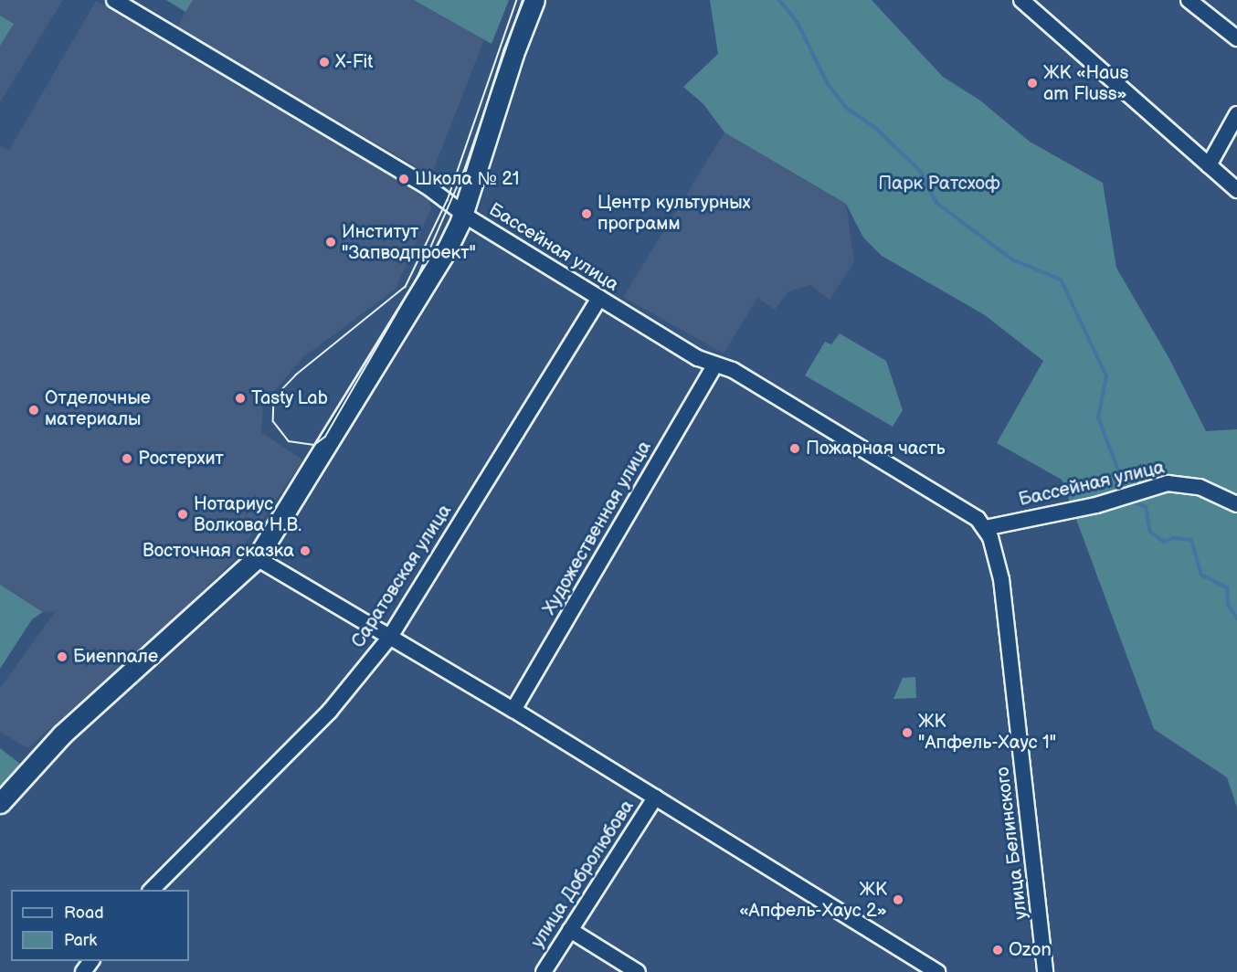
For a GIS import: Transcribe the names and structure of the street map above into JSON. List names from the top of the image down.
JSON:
{
  "streets": {
    "street": [
      "Бассейная улица",
      "Художественная улица",
      "Саратовская улица",
      "улица Белинского",
      "улица Добролюбова"
    ]
  },
  "crossings": [
    ["Бассейная улица", "Художественная улица"],
    ["Бассейная улица", "Саратовская улица"],
    ["Бассейная улица", "улица Белинского"]
  ],
  "parks": ["Парк Ратсхоф"],
  "places": [
    "X-Fit",
    "ЖК «Haus am Fluss»",
    "Школа № 21",
    "Центр культурных программ",
    "Институт \"Запводпроект\"",
    "Tasty Lab",
    "Отделочные материалы",
    "Пожарная часть",
    "Ростерхит",
    "Нотариус Волкова Н.В.",
    "Восточная сказка",
    "Биеnnале",
    "ЖК \"Апфель-Хаус 1\"",
    "ЖК «Апфель-Хаус 2»",
    "Ozon"
  ],
  "legend": ["Road", "Park"]
}
